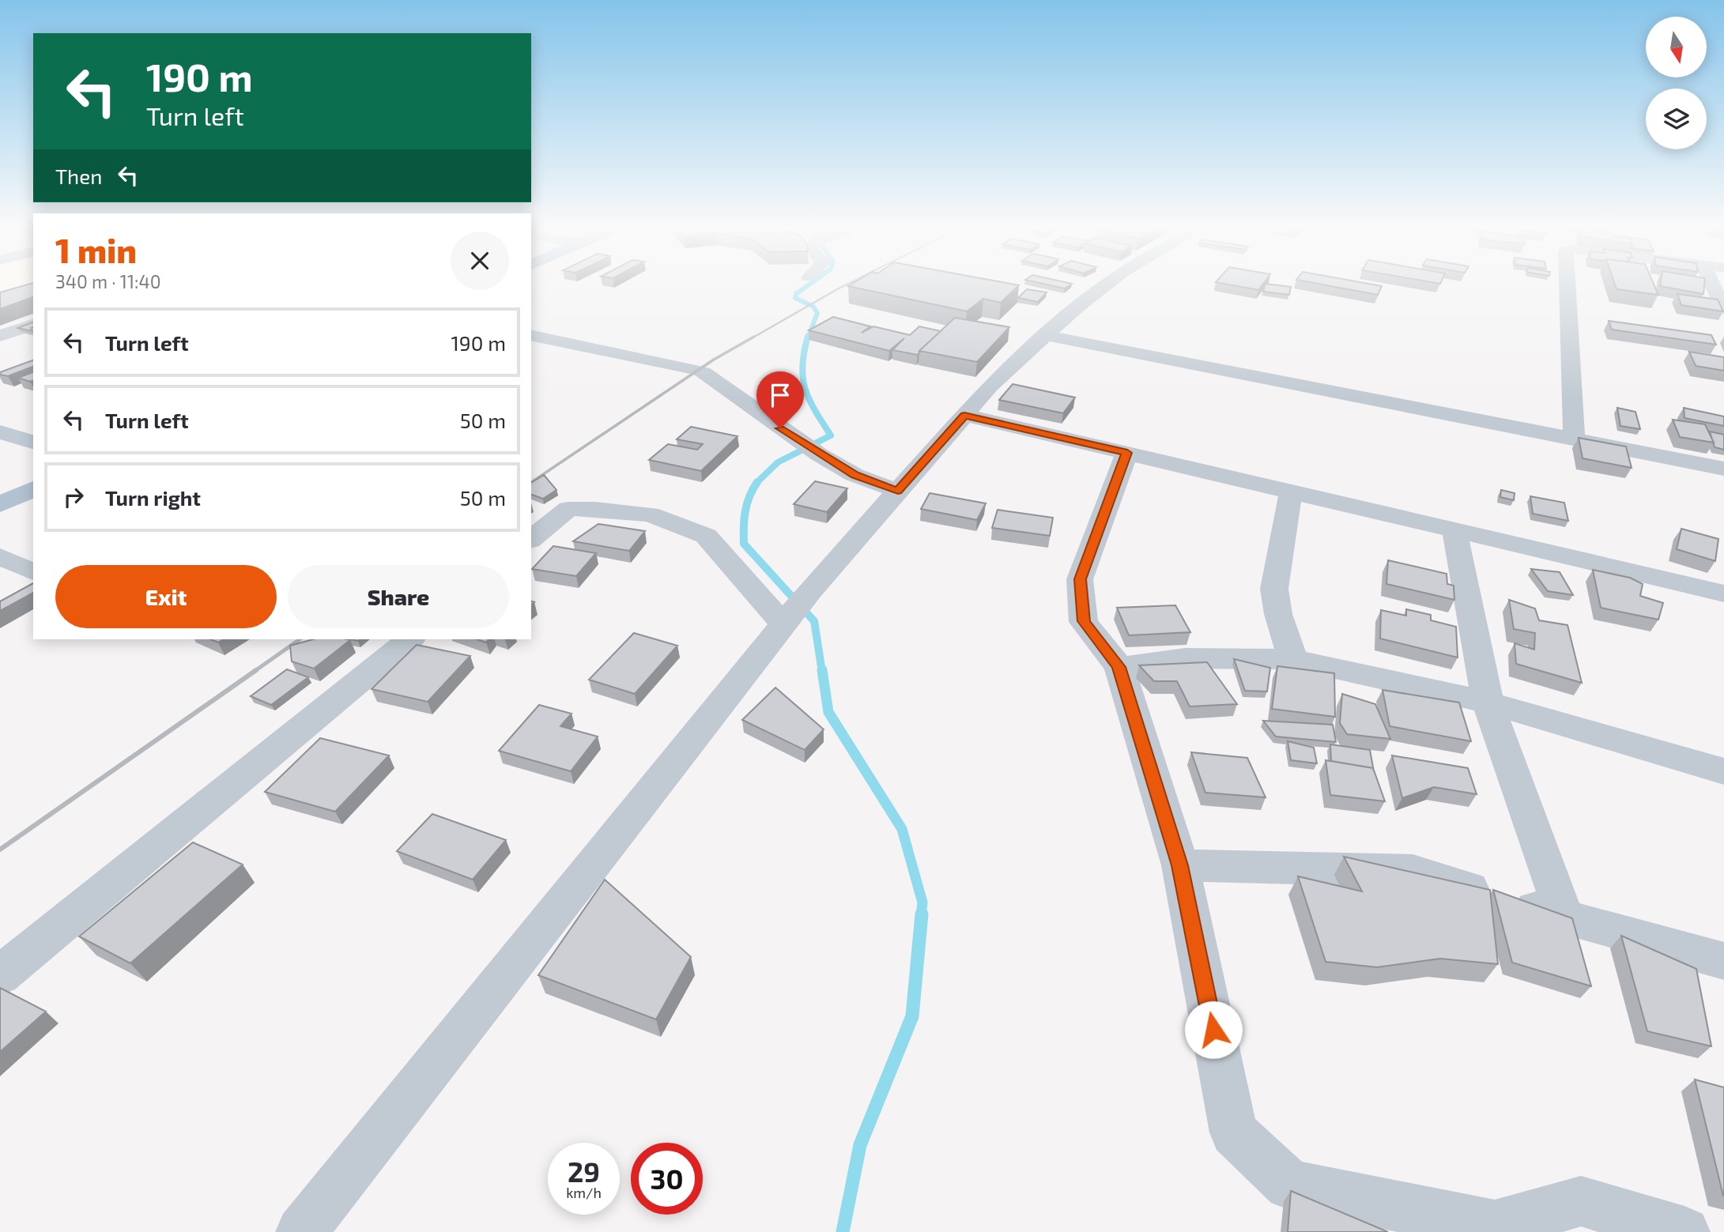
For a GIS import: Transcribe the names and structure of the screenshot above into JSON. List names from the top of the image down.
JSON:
{
  "north": "bottom",
  "page": {
    "turn": ["190 m", "Turn left"],
    "then": "Then",
    "heading": ["1 min", "340 m · 11:40"],
    "list": [
      {
        "name": "Turn left",
        "value": "190 m"
      },
      {
        "name": "Turn left",
        "value": "50 m"
      },
      {
        "name": "Turn right",
        "value": "50 m"
      }
    ],
    "buttons": ["Exit", "Share"],
    "speed": "29 km/h",
    "limit": "30"
  }
}
